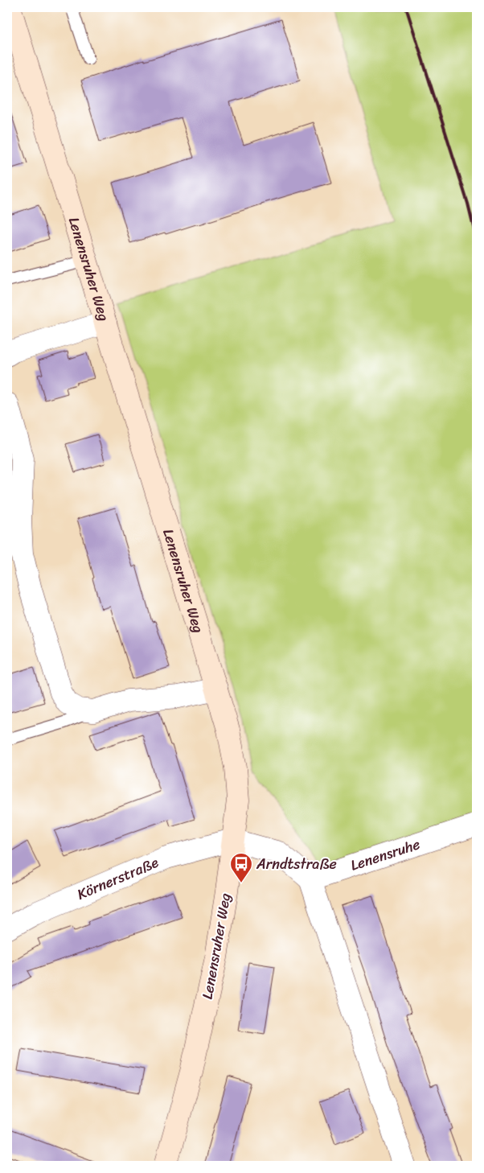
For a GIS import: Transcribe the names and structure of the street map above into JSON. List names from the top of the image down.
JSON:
{
  "streets": {
    "street": ["Lenensruher Weg", "Lenensruhe", "Körnerstraße"]
  },
  "crossings": [
    ["Lenensruher Weg", "Körnerstraße"]
  ],
  "places": {
    "bus stop": ["Arndtstraße"]
  }
}
